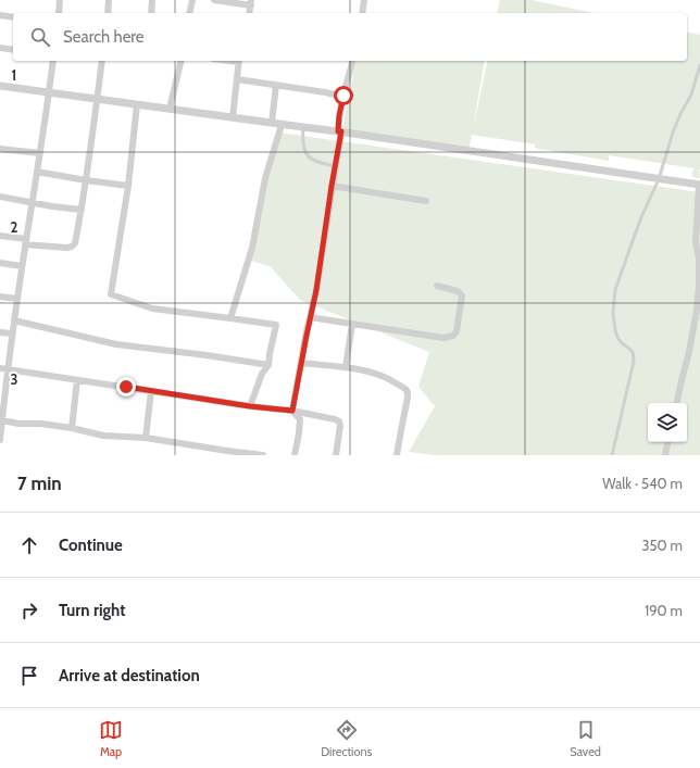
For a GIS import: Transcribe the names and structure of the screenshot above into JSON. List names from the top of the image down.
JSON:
{
  "page": {
    "search": "Search here",
    "heading": ["7 min", "Walk · 540 m"],
    "list": [
      ["Continue", "350 m"],
      ["Turn right", "190 m"],
      "Arrive at destination"
    ],
    "nav": ["Map", "Directions", "Saved"]
  },
  "grid": {
    "rows": ["1", "2", "3"]
  }
}
